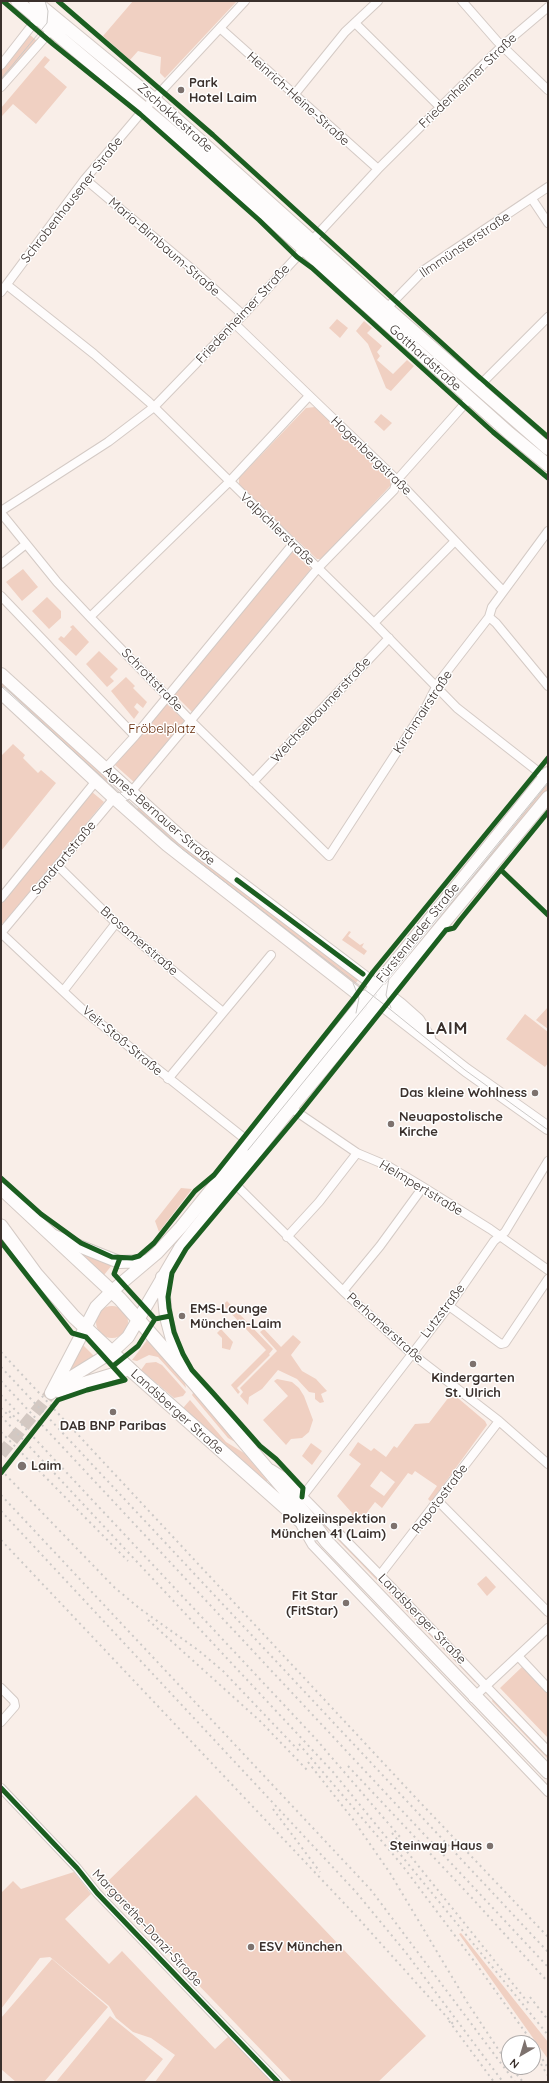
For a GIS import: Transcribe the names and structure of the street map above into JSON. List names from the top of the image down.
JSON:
{
  "streets": {
    "main road": [
      "Zschokkestraße",
      "Gotthardstraße",
      "Agnes-Bernauer-Straße",
      "Fürstenrieder Straße",
      "Landsberger Straße"
    ],
    "street": [
      "Friedenheimer Straße",
      "Heinrich-Heine-Straße",
      "Schrobenhausener Straße",
      "Ilmmünsterstraße",
      "Maria-Birnbaum-Straße",
      "Hogenbergstraße",
      "Valpichlerstraße",
      "Schrottstraße",
      "Weichselbaumerstraße",
      "Kirchmairstraße",
      "Sandrartstraße",
      "Brosamerstraße",
      "Veit-Stoß-Straße",
      "Helmpertstraße",
      "Lutzstraße",
      "Perhamerstraße",
      "Rapotostraße",
      "Margarethe-Danzi-Straße"
    ]
  },
  "crossings": [
    ["Friedenheimer Straße", "Heinrich-Heine-Straße"],
    ["Friedenheimer Straße", "Zschokkestraße"],
    ["Friedenheimer Straße", "Maria-Birnbaum-Straße"],
    ["Friedenheimer Straße", "Gotthardstraße"],
    ["Friedenheimer Straße", "Hogenbergstraße"],
    ["Friedenheimer Straße", "Valpichlerstraße"],
    ["Friedenheimer Straße", "Schrottstraße"],
    ["Heinrich-Heine-Straße", "Schrobenhausener Straße"],
    ["Zschokkestraße", "Schrobenhausener Straße"],
    ["Zschokkestraße", "Gotthardstraße"],
    ["Schrobenhausener Straße", "Maria-Birnbaum-Straße"],
    ["Schrobenhausener Straße", "Valpichlerstraße"],
    ["Ilmmünsterstraße", "Gotthardstraße"],
    ["Hogenbergstraße", "Kirchmairstraße"],
    ["Valpichlerstraße", "Weichselbaumerstraße"],
    ["Valpichlerstraße", "Kirchmairstraße"],
    ["Valpichlerstraße", "Fürstenrieder Straße"],
    ["Schrottstraße", "Weichselbaumerstraße"],
    ["Schrottstraße", "Kirchmairstraße"],
    ["Agnes-Bernauer-Straße", "Sandrartstraße"],
    ["Agnes-Bernauer-Straße", "Fürstenrieder Straße"],
    ["Sandrartstraße", "Brosamerstraße"],
    ["Sandrartstraße", "Veit-Stoß-Straße"],
    ["Fürstenrieder Straße", "Veit-Stoß-Straße"],
    ["Fürstenrieder Straße", "Helmpertstraße"],
    ["Fürstenrieder Straße", "Perhamerstraße"],
    ["Fürstenrieder Straße", "Landsberger Straße"],
    ["Helmpertstraße", "Lutzstraße"],
    ["Lutzstraße", "Perhamerstraße"],
    ["Lutzstraße", "Landsberger Straße"],
    ["Perhamerstraße", "Rapotostraße"],
    ["Landsberger Straße", "Rapotostraße"]
  ],
  "districts": ["LAIM"],
  "parks": ["Fröbelplatz"],
  "places": [
    "Park Hotel Laim",
    "Das kleine Wohlness",
    "Neuapostolische Kirche",
    "EMS-Lounge München-Laim",
    "Kindergarten St. UIrich",
    "DAB BNP Paribas",
    "Laim",
    "Polizeiinspektion München 41 (Laim)",
    "Fit Star (FitStar)",
    "Steinway Haus",
    "ESV München"
  ],
  "north": "bottom left"
}
